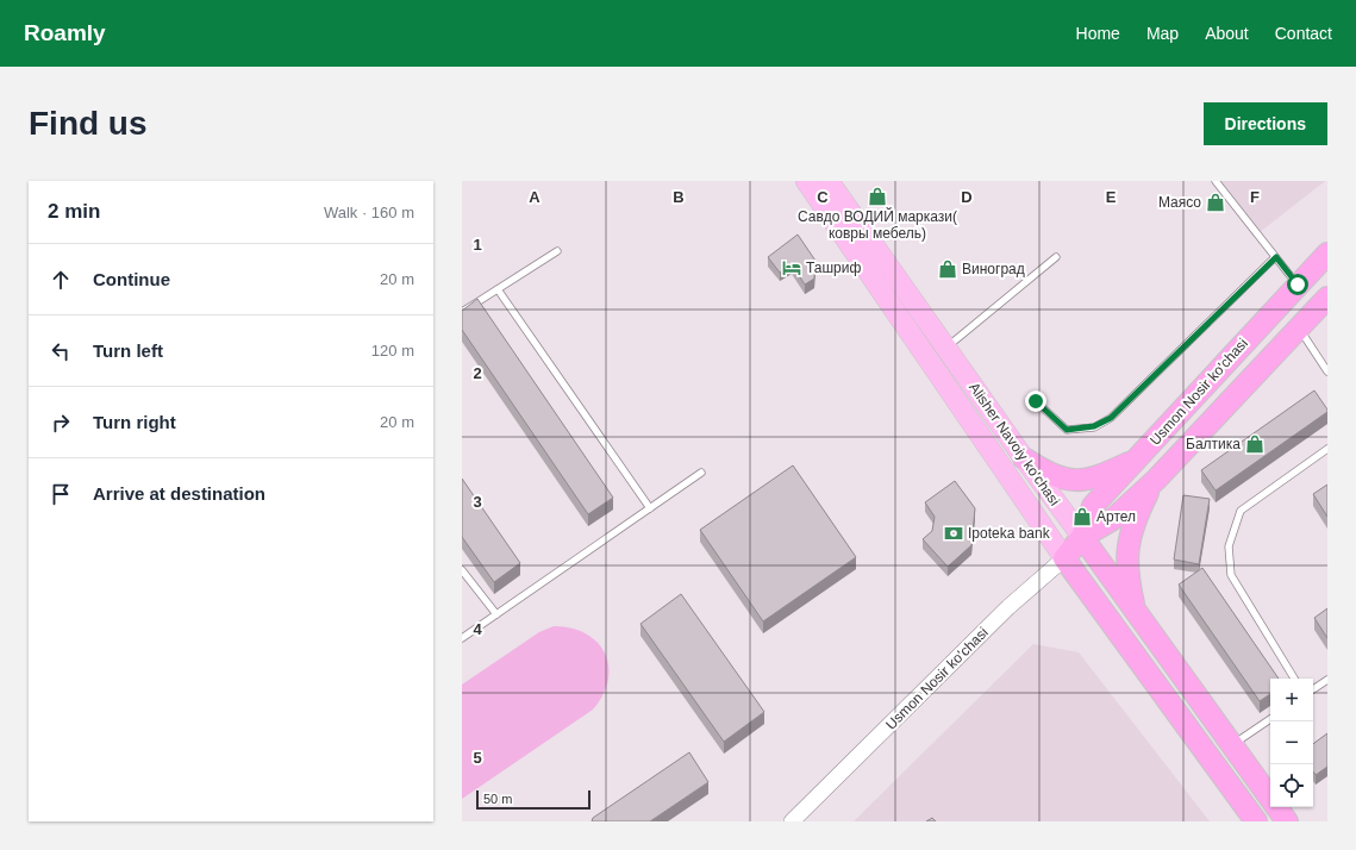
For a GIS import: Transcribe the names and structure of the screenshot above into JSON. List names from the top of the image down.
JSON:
{
  "streets": {
    "highway": ["Usmon Nosir ko'chasi", "Alisher Navoiy ko'chasi"]
  },
  "crossings": [
    ["Usmon Nosir ko'chasi", "Alisher Navoiy ko'chasi"]
  ],
  "places": {
    "shop": [
      "Савдо ВОДИЙ маркази( ковры мебель)",
      "Маясо",
      "Виноград",
      "Балтика",
      "Артел"
    ],
    "hotel": ["Ташриф"],
    "bank": ["Ipoteka bank"]
  },
  "scale_bar": "50 m",
  "page": {
    "header": "Roamly",
    "nav": [
      "Home",
      "Map",
      "About",
      "Contact"
    ],
    "buttons": "Directions",
    "title": "Find us",
    "heading": ["2 min", "Walk · 160 m"],
    "list": [
      ["Continue", "20 m"],
      ["Turn left", "120 m"],
      ["Turn right", "20 m"],
      "Arrive at destination"
    ],
    "map_buttons": ["+", "−"],
    "scale": "50 m"
  },
  "grid": {
    "columns": [
      "A",
      "B",
      "C",
      "D",
      "E",
      "F"
    ],
    "rows": [
      "1",
      "2",
      "3",
      "4",
      "5"
    ]
  }
}
